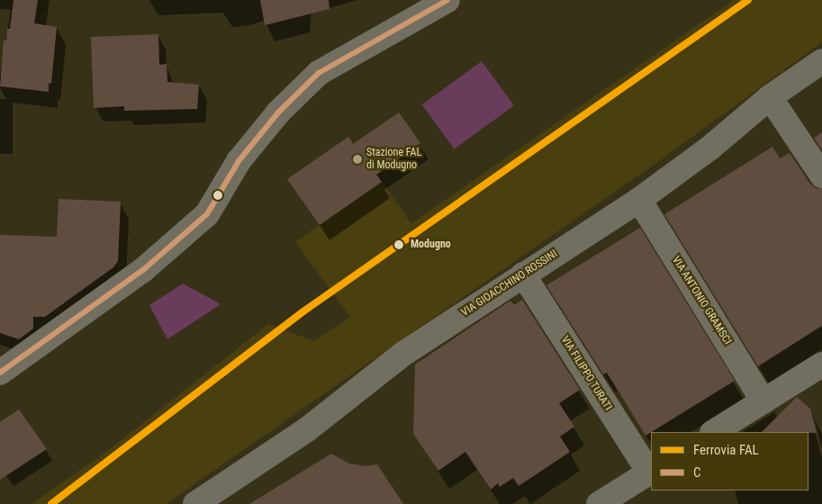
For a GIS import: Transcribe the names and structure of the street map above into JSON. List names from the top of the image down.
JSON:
{
  "streets": {
    "street": ["VIA GIOACCHINO ROSSINI", "VIA ANTONIO GRAMSCI", "VIA FILIPPO TURATI"]
  },
  "crossings": [
    ["VIA GIOACCHINO ROSSINI", "VIA ANTONIO GRAMSCI"],
    ["VIA GIOACCHINO ROSSINI", "VIA FILIPPO TURATI"]
  ],
  "places": ["Stazione FAL di Modugno", "Modugno"],
  "lines": ["rail line FAL", "transit line C"],
  "legend": ["Ferrovia FAL", "C"]
}
